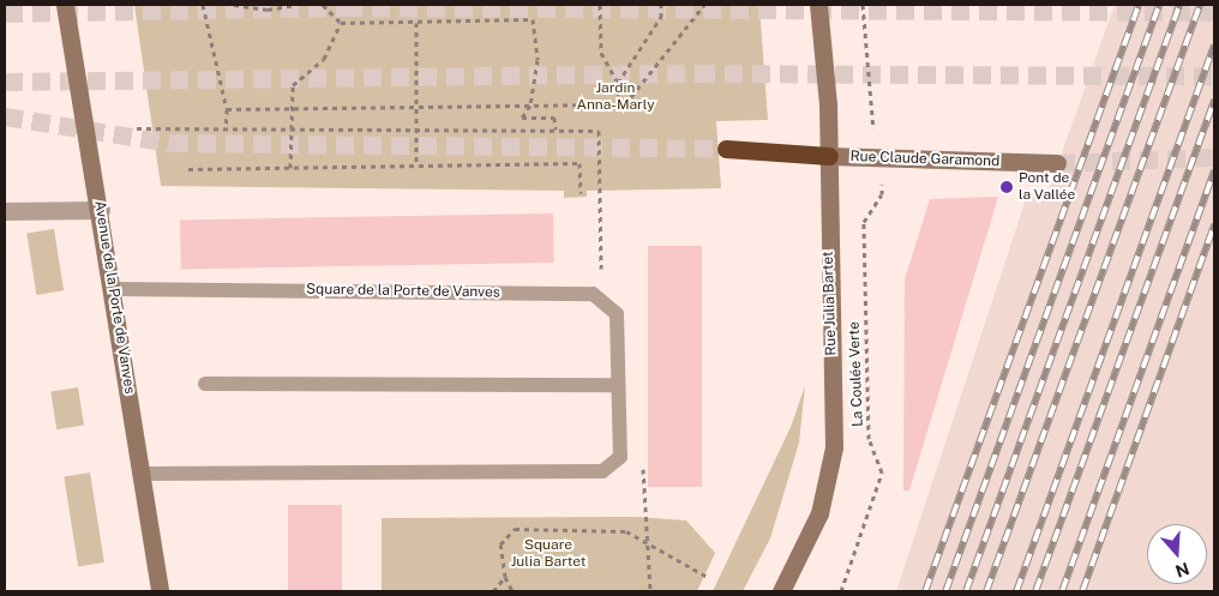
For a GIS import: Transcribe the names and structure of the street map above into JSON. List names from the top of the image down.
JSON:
{
  "streets": {
    "street": ["Rue Claude Garamond", "Avenue de la Porte de Vanves", "Rue Julia Bartet"],
    "lane": ["Square de la Porte de Vanves"],
    "path": ["La Coulée Verte"]
  },
  "crossings": [
    ["Rue Claude Garamond", "Rue Julia Bartet"],
    ["Square de la Porte de Vanves", "Avenue de la Porte de Vanves"]
  ],
  "parks": ["Jardin Anna-Marly", "Square Julia Bartet"],
  "places": ["Pont de la Vallée"],
  "north": "bottom"
}
